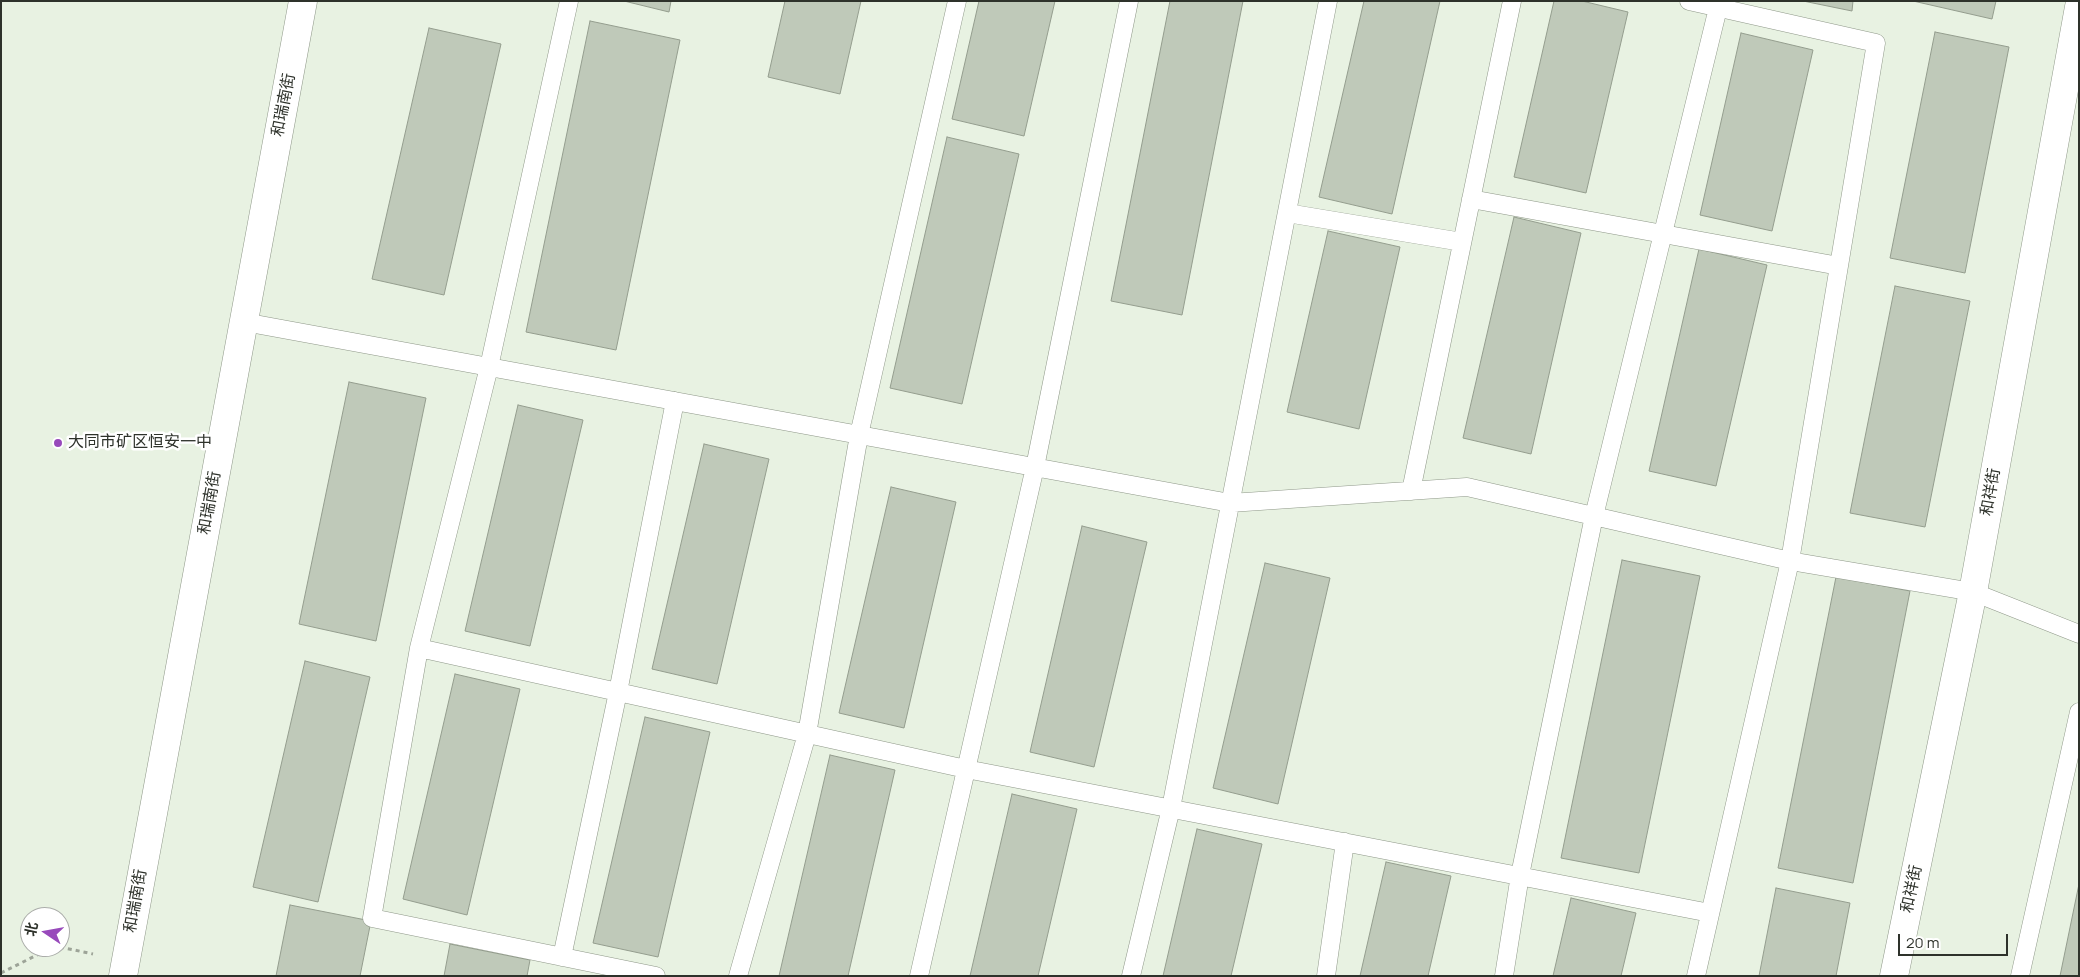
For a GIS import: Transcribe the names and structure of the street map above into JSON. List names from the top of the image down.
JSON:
{
  "streets": {
    "street": ["和瑞南街", "和祥街"]
  },
  "places": ["大同市矿区恒安一中"],
  "scale_bar": "20 m",
  "north": "left"
}
